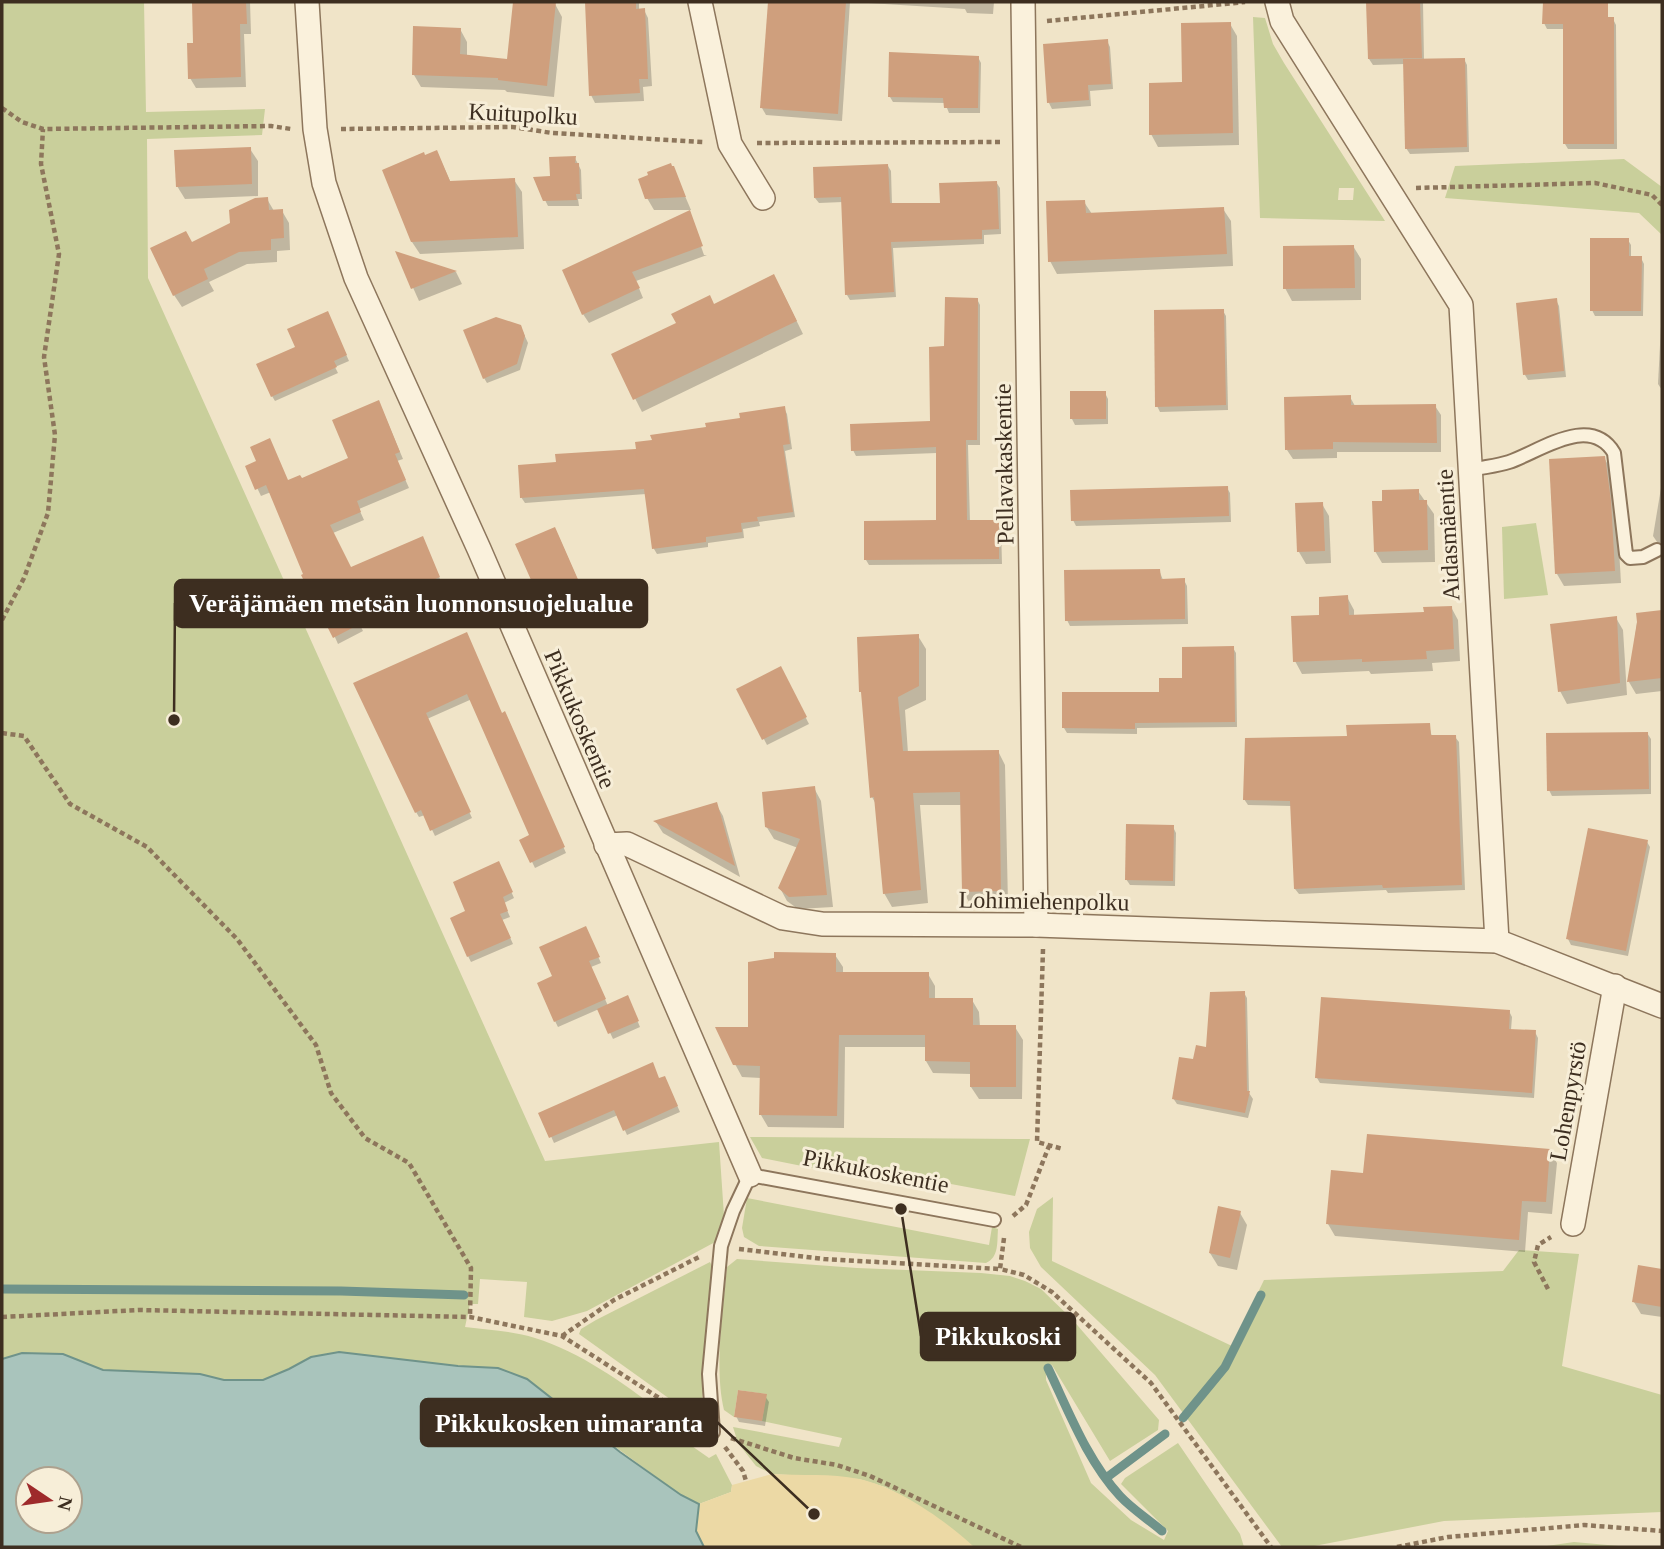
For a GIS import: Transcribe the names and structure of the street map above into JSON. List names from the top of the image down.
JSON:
{
  "streets": {
    "street": [
      "Pellavakaskentie",
      "Aidasmäentie",
      "Pikkukoskentie",
      "Lohimiehenpolku",
      "Lohenpyrstö"
    ],
    "path": ["Kuitupolku"]
  },
  "crossings": [
    ["Kuitupolku", "Pellavakaskentie"],
    ["Kuitupolku", "Pikkukoskentie"],
    ["Pellavakaskentie", "Lohimiehenpolku"],
    ["Aidasmäentie", "Lohimiehenpolku"],
    ["Pikkukoskentie", "Lohimiehenpolku"]
  ],
  "places": ["Veräjämäen metsän luonnonsuojelualue", "Pikkukoski", "Pikkukosken uimaranta"],
  "north": "right"
}
